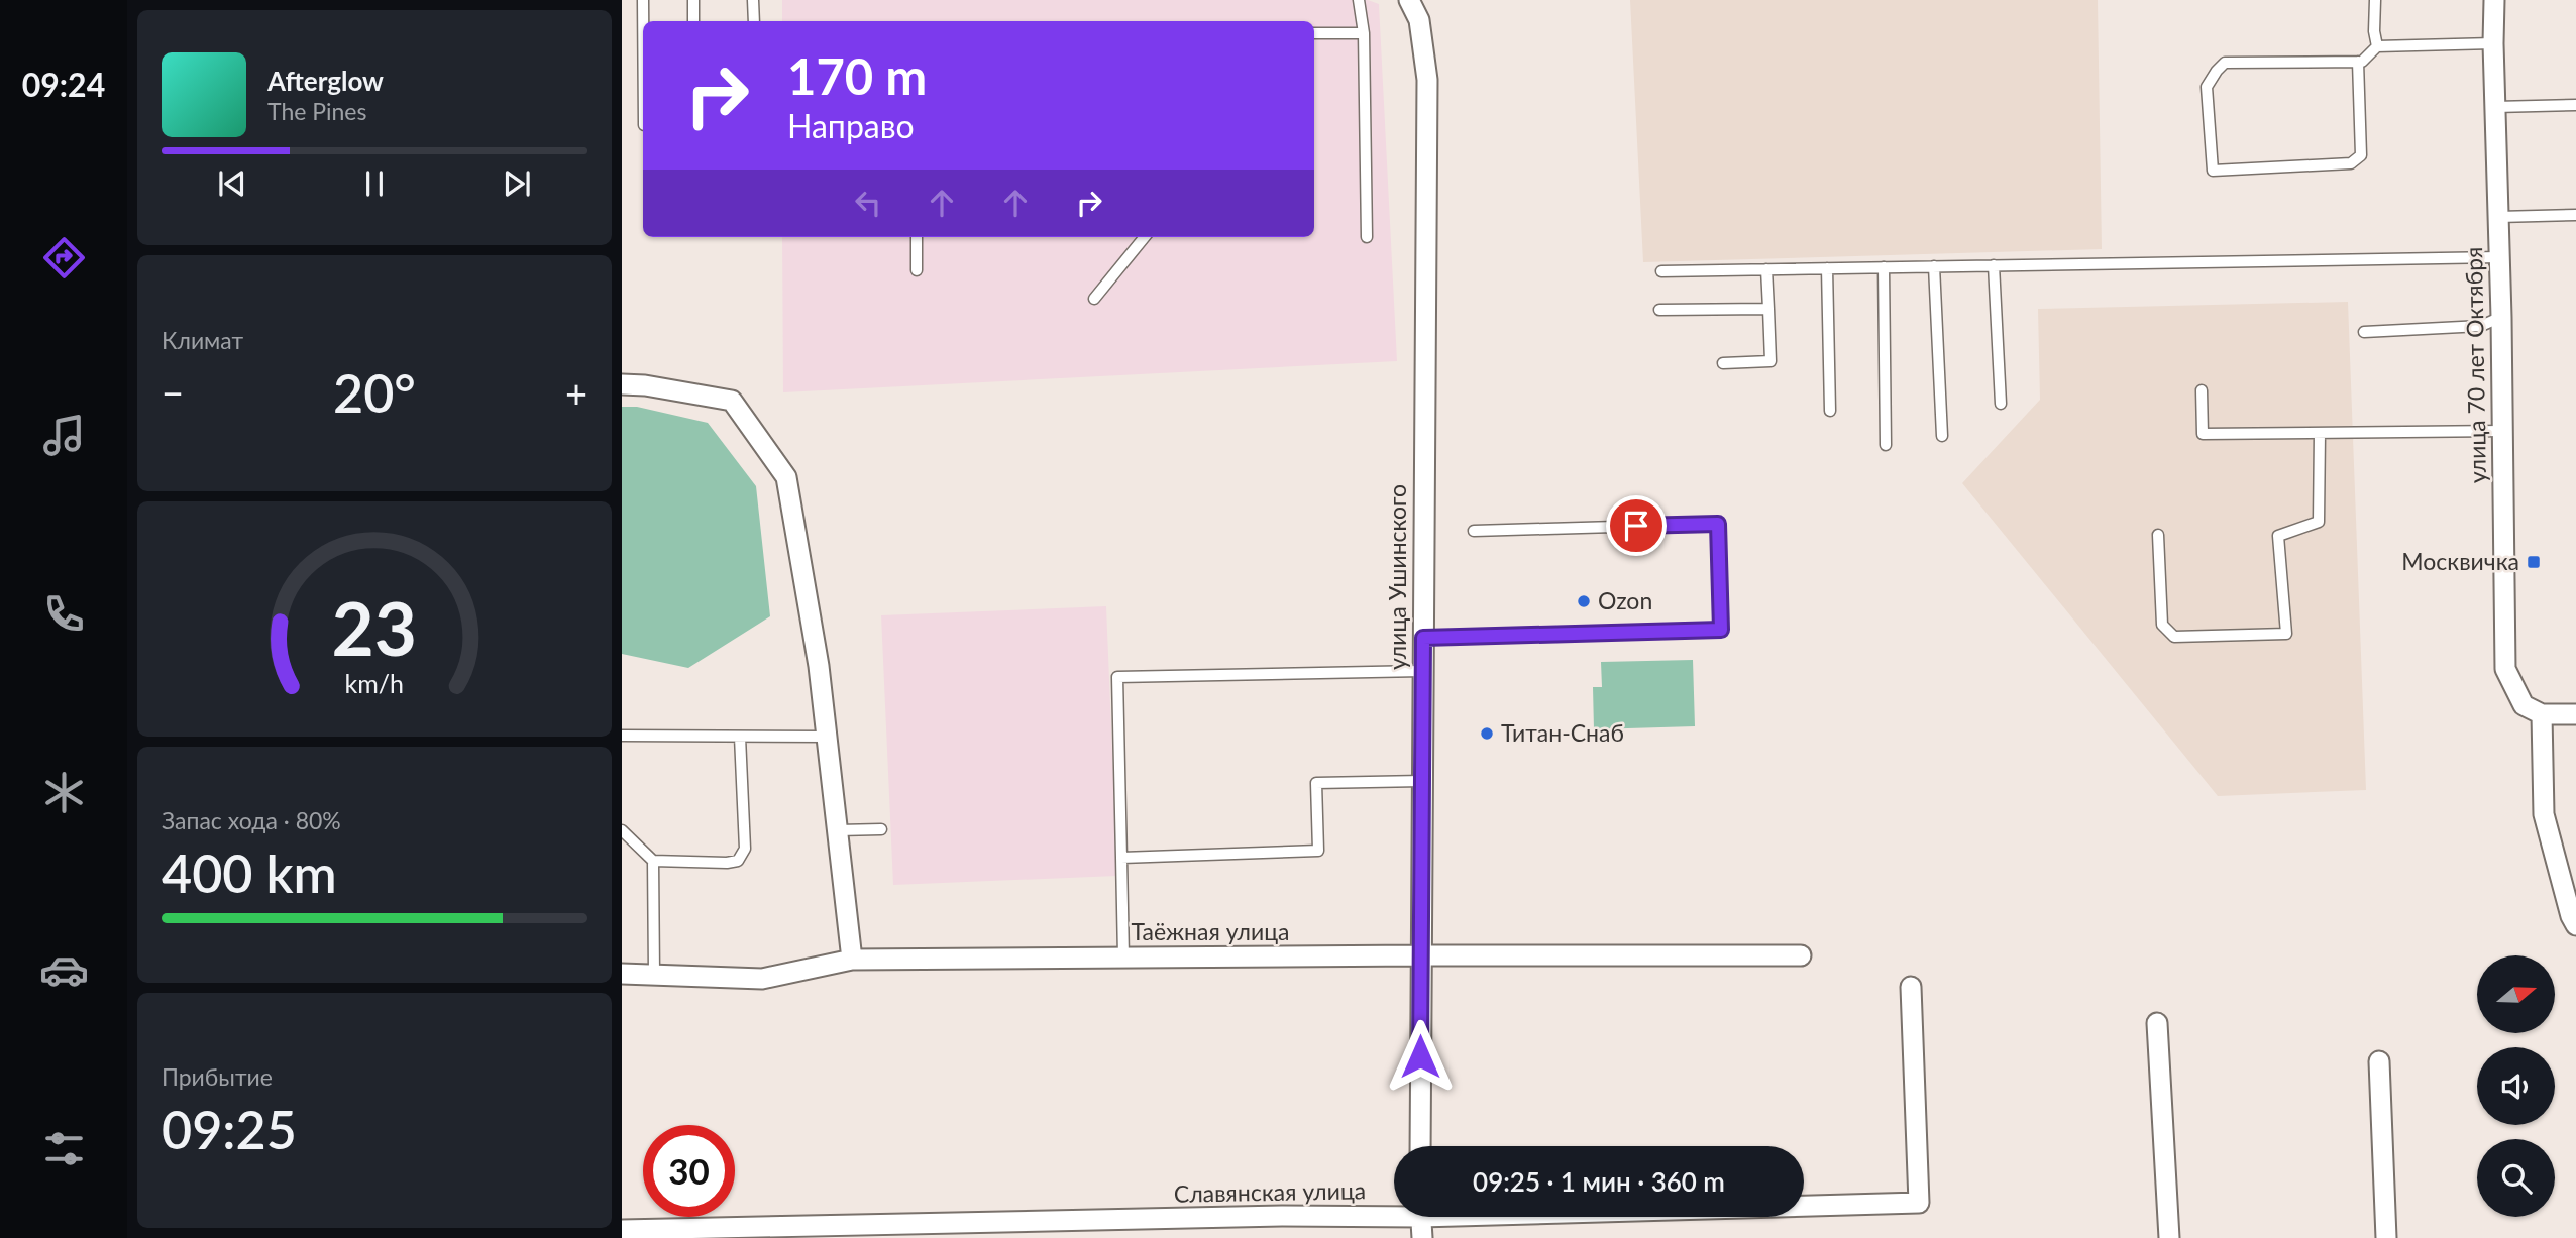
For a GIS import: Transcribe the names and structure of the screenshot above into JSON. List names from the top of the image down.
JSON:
{
  "streets": {
    "street": [
      "улица 70 лет Октября",
      "улица Ушинского",
      "Таёжная улица",
      "Славянская улица"
    ]
  },
  "crossings": [
    ["улица Ушинского", "Таёжная улица"]
  ],
  "places": {
    "transit": ["Москвичка"],
    "other": ["Ozon", "Титан-Снаб"]
  },
  "north": "right",
  "page": {
    "tabs": "09:24",
    "turn": ["170 m", "Направо"],
    "song": ["Afterglow", "The Pines"],
    "tile": [
      "Климат",
      ["Запас хода · 80%", "400 km"],
      ["Прибытие", "09:25"]
    ],
    "heat": ["−", "20°", "+"],
    "limit": "30",
    "trip": "09:25 · 1 мин · 360 m",
    "gauge": ["23", "km/h"]
  }
}
